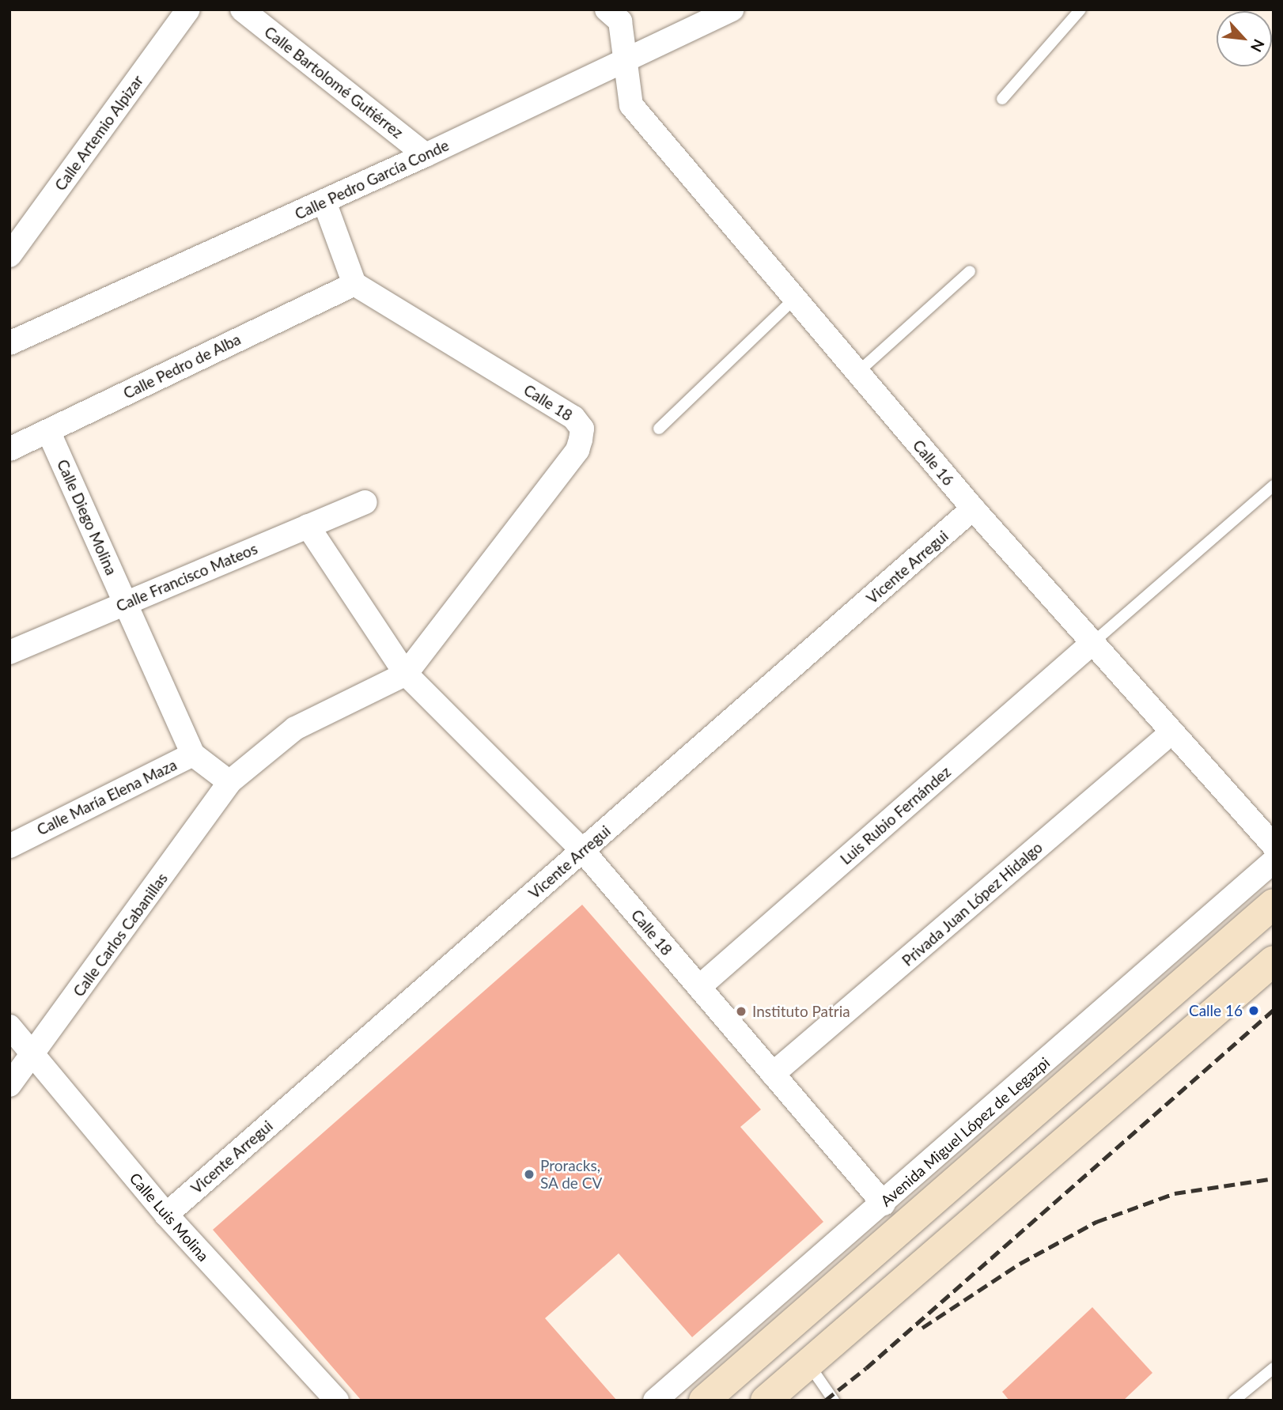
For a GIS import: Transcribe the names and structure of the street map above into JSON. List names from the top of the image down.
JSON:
{
  "streets": {
    "main road": ["Avenida Miguel López de Legazpi"],
    "street": [
      "Calle Bartolomé Gutiérrez",
      "Calle Artemio Alpizar",
      "Calle Pedro García Conde",
      "Calle Pedro de Alba",
      "Calle 18",
      "Calle 16",
      "Calle Diego Molina",
      "Vicente Arregui",
      "Calle Francisco Mateos",
      "Calle María Elena Maza",
      "Luis Rubio Fernández",
      "Privada Juan López Hidalgo",
      "Calle Carlos Cabanillas",
      "Calle Luis Molina"
    ]
  },
  "crossings": [
    ["Calle Bartolomé Gutiérrez", "Calle Pedro García Conde"],
    ["Calle Pedro García Conde", "Calle 16"],
    ["Calle Pedro de Alba", "Calle 18"],
    ["Calle Pedro de Alba", "Calle Diego Molina"],
    ["Calle 18", "Vicente Arregui"],
    ["Calle 18", "Calle Francisco Mateos"],
    ["Calle 18", "Calle María Elena Maza"],
    ["Calle 18", "Luis Rubio Fernández"],
    ["Calle 18", "Privada Juan López Hidalgo"],
    ["Calle 18", "Calle Carlos Cabanillas"],
    ["Calle 18", "Avenida Miguel López de Legazpi"],
    ["Calle 16", "Vicente Arregui"],
    ["Calle 16", "Luis Rubio Fernández"],
    ["Calle 16", "Privada Juan López Hidalgo"],
    ["Calle Diego Molina", "Calle Francisco Mateos"],
    ["Calle Diego Molina", "Calle María Elena Maza"],
    ["Vicente Arregui", "Calle Luis Molina"],
    ["Calle María Elena Maza", "Calle Carlos Cabanillas"],
    ["Calle Carlos Cabanillas", "Calle Luis Molina"]
  ],
  "places": ["Calle 16", "Instituto Patria", "Proracks, SA de CV"],
  "north": "bottom right"
}
